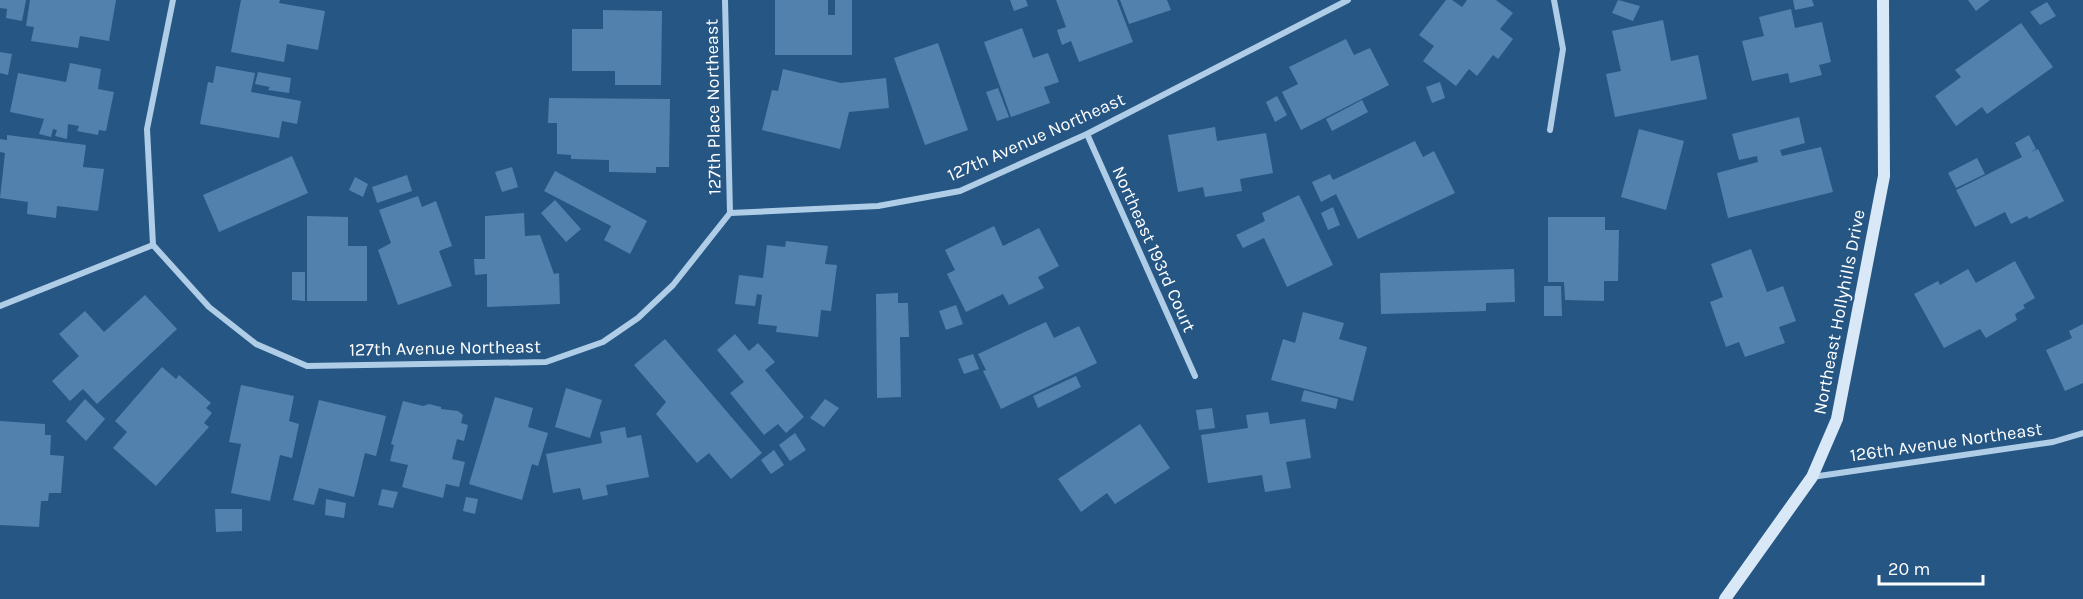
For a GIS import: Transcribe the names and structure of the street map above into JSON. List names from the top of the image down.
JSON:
{
  "streets": {
    "main road": ["Northeast Hollyhills Drive"],
    "street": [
      "127th Place Northeast",
      "127th Avenue Northeast",
      "Northeast 193rd Court",
      "126th Avenue Northeast"
    ]
  },
  "crossings": [
    ["127th Place Northeast", "127th Avenue Northeast"],
    ["127th Avenue Northeast", "Northeast 193rd Court"],
    ["Northeast Hollyhills Drive", "126th Avenue Northeast"]
  ],
  "scale_bar": "20 m"
}
